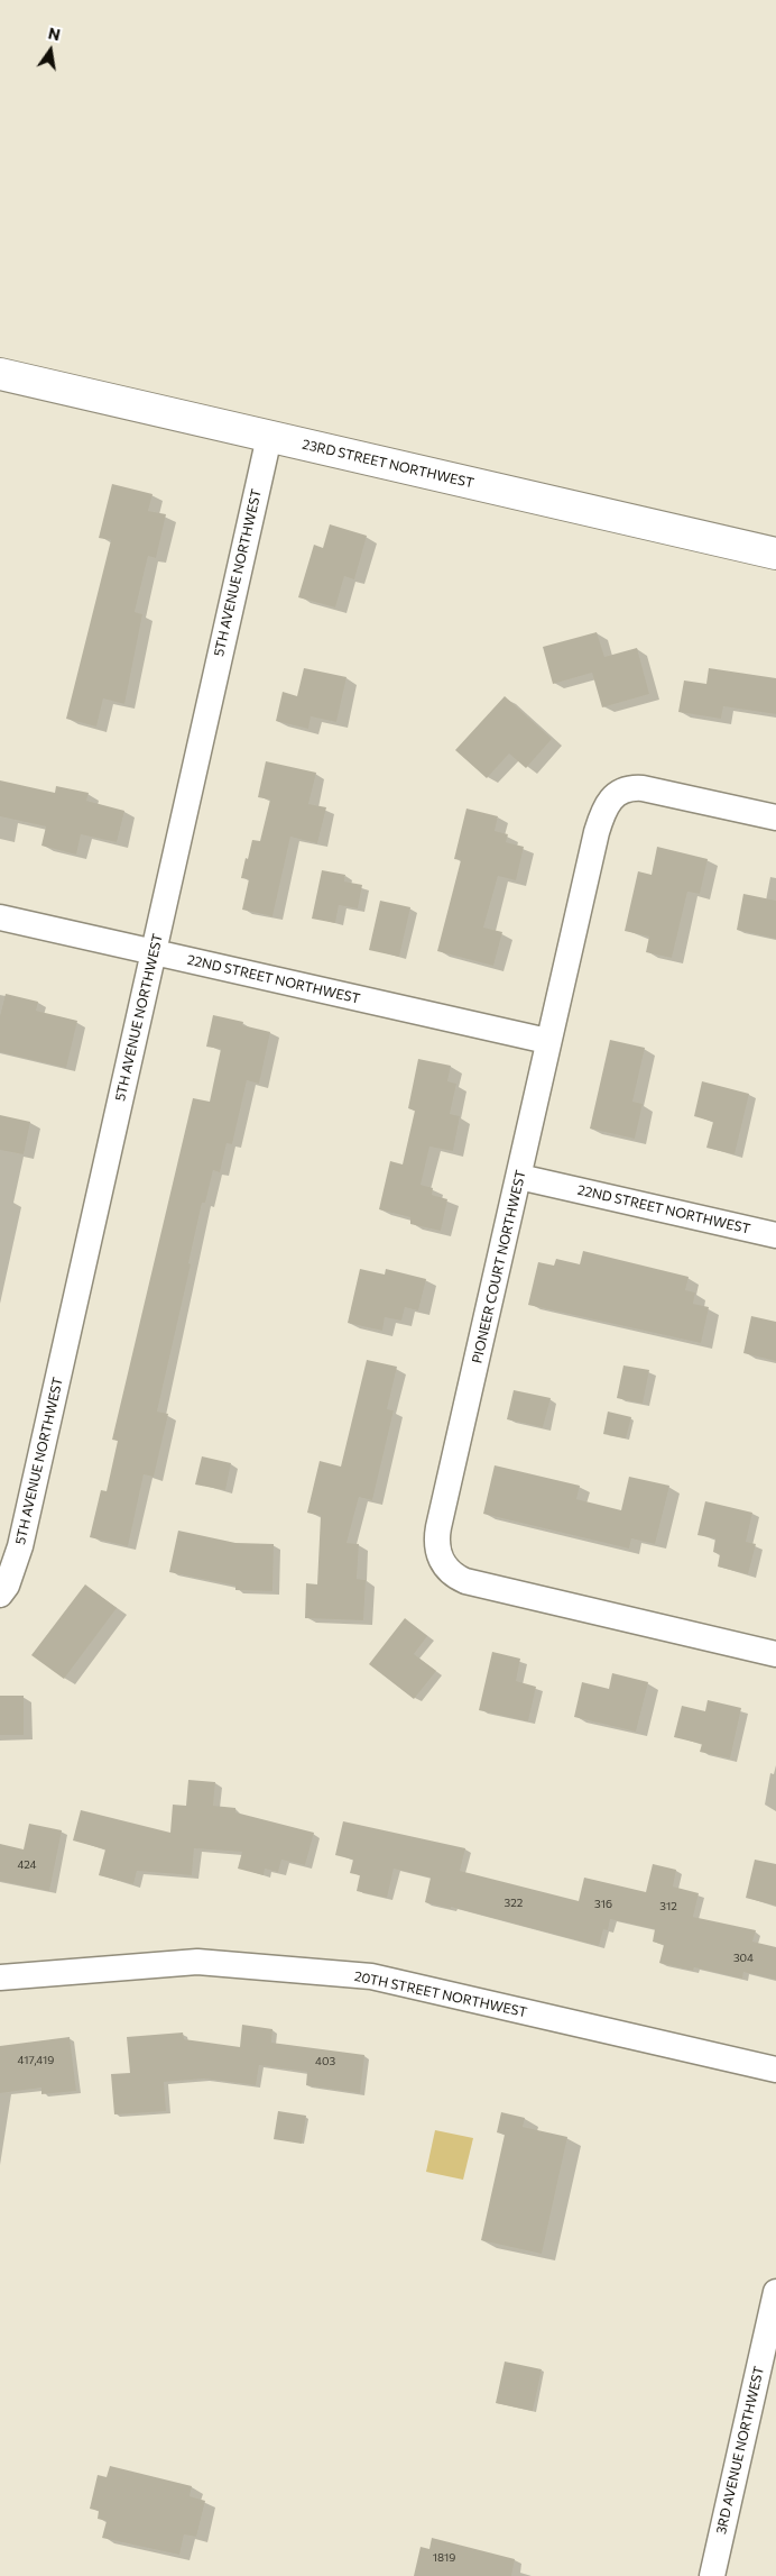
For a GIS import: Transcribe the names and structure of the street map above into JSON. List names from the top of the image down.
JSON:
{
  "streets": {
    "street": [
      "23RD STREET NORTHWEST",
      "5TH AVENUE NORTHWEST",
      "22ND STREET NORTHWEST",
      "PIONEER COURT NORTHWEST",
      "20TH STREET NORTHWEST",
      "3RD AVENUE NORTHWEST"
    ]
  },
  "crossings": [
    ["23RD STREET NORTHWEST", "5TH AVENUE NORTHWEST"],
    ["5TH AVENUE NORTHWEST", "22ND STREET NORTHWEST"],
    ["22ND STREET NORTHWEST", "PIONEER COURT NORTHWEST"]
  ],
  "house_numbers": [
    "424",
    "322",
    "316",
    "312",
    "304",
    "417,419",
    "403",
    "1819"
  ],
  "north": "top"
}
